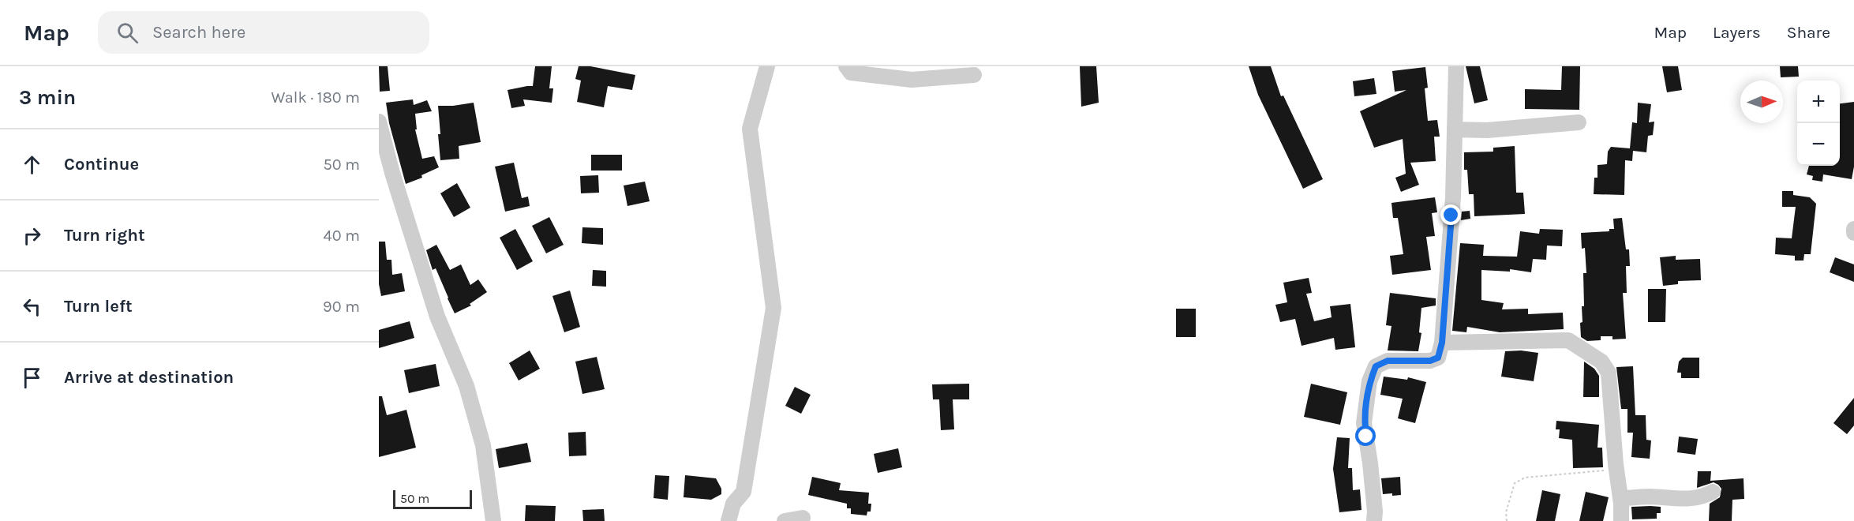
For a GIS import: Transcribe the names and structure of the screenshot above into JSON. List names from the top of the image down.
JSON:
{
  "scale_bar": "50 m",
  "north": "right",
  "page": {
    "header": "Map",
    "search": "Search here",
    "nav": ["Map", "Layers", "Share"],
    "heading": ["3 min", "Walk · 180 m"],
    "map_buttons": ["+", "−"],
    "list": [
      ["Continue", "50 m"],
      ["Turn right", "40 m"],
      ["Turn left", "90 m"],
      "Arrive at destination"
    ],
    "scale": "50 m"
  }
}
